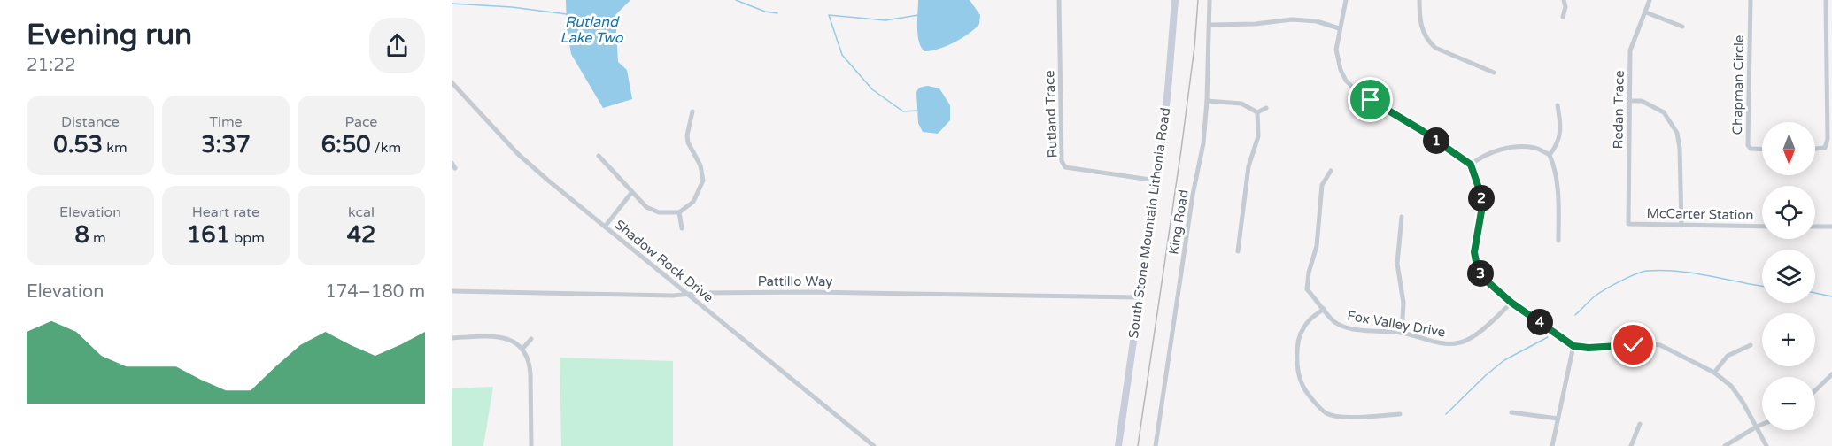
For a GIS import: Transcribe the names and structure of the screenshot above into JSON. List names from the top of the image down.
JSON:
{
  "streets": {
    "main road": ["South Stone Mountain Lithonia Road"],
    "street": [
      "Chapman Circle",
      "Redan Trace",
      "Rutland Trace",
      "McCarter Station",
      "King Road",
      "Shadow Rock Drive",
      "Pattillo Way",
      "Fox Valley Drive"
    ]
  },
  "crossings": [
    ["Redan Trace", "McCarter Station"],
    ["Rutland Trace", "South Stone Mountain Lithonia Road"],
    ["South Stone Mountain Lithonia Road", "Pattillo Way"],
    ["Shadow Rock Drive", "Pattillo Way"]
  ],
  "water": ["Rutland Lake Two"],
  "north": "bottom",
  "page": {
    "heading": ["Evening run", "21:22"],
    "stats": [
      ["Distance", "0.53 km"],
      ["Time", "3:37"],
      ["Pace", "6:50 /km"],
      ["Elevation", "8 m"],
      ["Heart rate", "161 bpm"],
      ["kcal", "42"]
    ],
    "map_buttons": ["+", "−"],
    "pins": [
      "1",
      "2",
      "3",
      "4"
    ],
    "chart": ["Elevation", "174–180 m"]
  }
}
